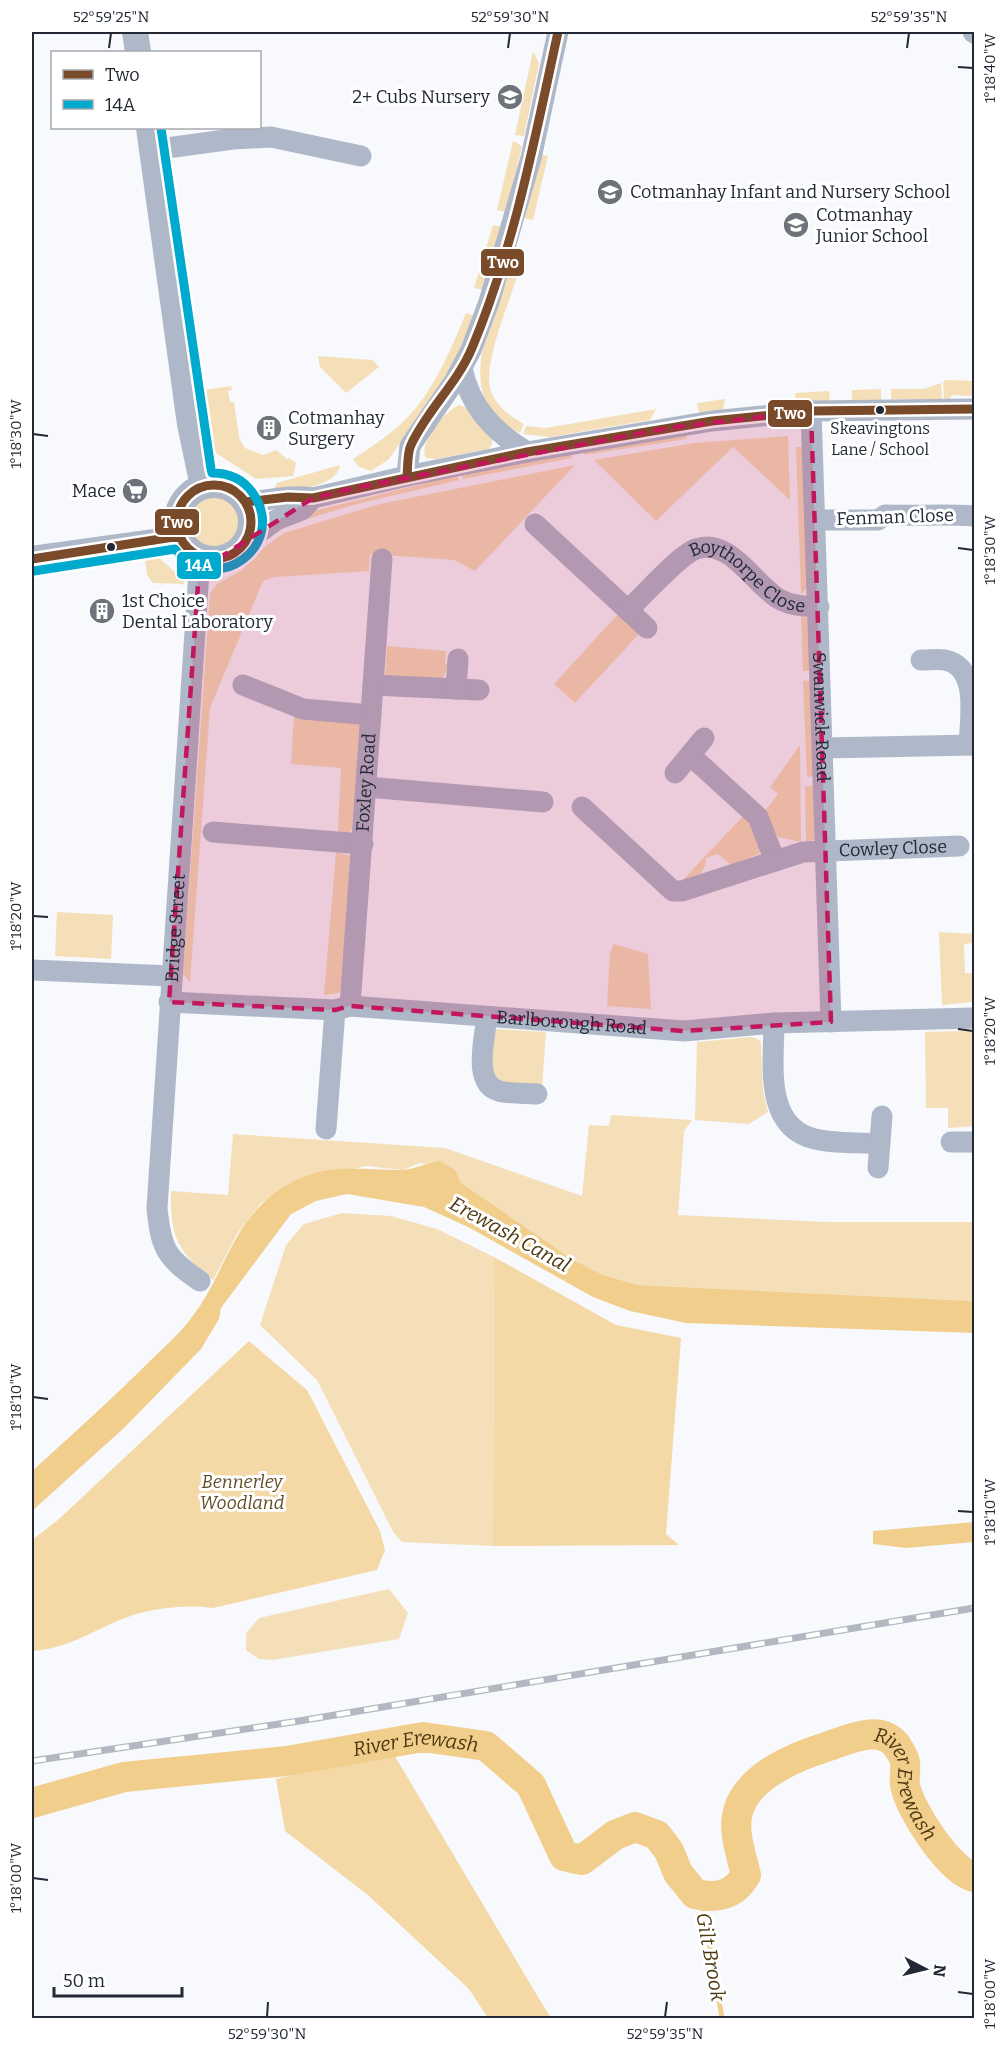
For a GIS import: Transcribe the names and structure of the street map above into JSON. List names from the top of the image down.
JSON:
{
  "streets": {
    "street": [
      "Fenman Close",
      "Boythorpe Close",
      "Swanwick Road",
      "Foxley Road",
      "Cowley Close",
      "Bridge Street",
      "Barlborough Road"
    ]
  },
  "crossings": [
    ["Fenman Close", "Swanwick Road"],
    ["Boythorpe Close", "Swanwick Road"],
    ["Swanwick Road", "Cowley Close"],
    ["Swanwick Road", "Barlborough Road"],
    ["Foxley Road", "Barlborough Road"],
    ["Bridge Street", "Barlborough Road"]
  ],
  "water": ["Erewash Canal", "River Erewash", "Gilt Brook"],
  "parks": ["Bennerley Woodland"],
  "places": {
    "school or university": ["2+ Cubs Nursery", "Cotmanhay Infant and Nursery School", "Cotmanhay Junior School"],
    "other": ["Skeavingtons Lane / School"],
    "building": ["Cotmanhay Surgery", "1st Choice Dental Laboratory"],
    "supermarket": ["Mace"]
  },
  "lines": ["transit line Two", "transit line 14A"],
  "legend": ["Two", "14A"],
  "scale_bar": "50 m",
  "north": "right",
  "coordinates": [
    "52°59'25\"N",
    "52°59'30\"N",
    "52°59'35\"N",
    "1°18'40\"W",
    "1°18'30\"W",
    "1°18'20\"W",
    "1°18'10\"W",
    "1°18'00\"W"
  ]
}
